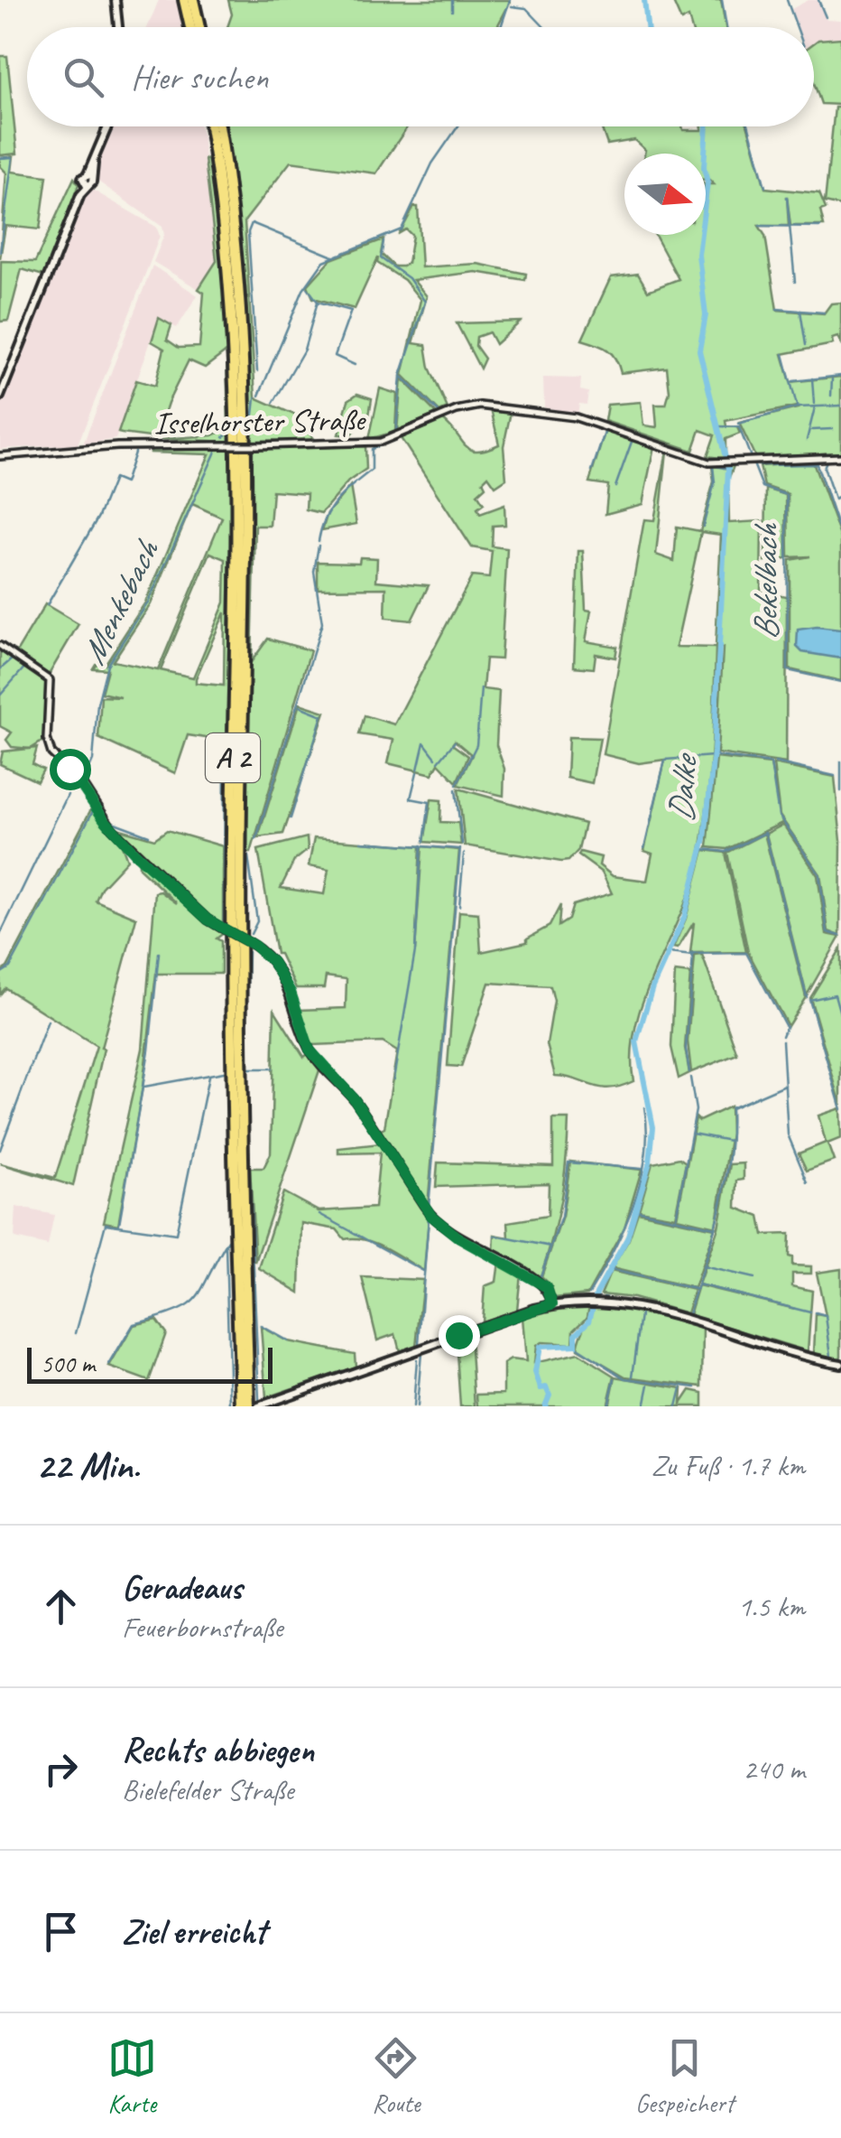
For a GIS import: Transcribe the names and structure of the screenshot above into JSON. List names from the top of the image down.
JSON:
{
  "streets": {
    "highway": ["A 2"],
    "street": ["Isselhorster Straße"]
  },
  "water": ["Bekelbach", "Menkebach", "Dalke"],
  "scale_bar": "500 m",
  "north": "right",
  "page": {
    "search": "Hier suchen",
    "scale": "500 m",
    "heading": ["22 Min.", "Zu Fuß · 1.7 km"],
    "list": [
      ["Geradeaus", "Feuerbornstraße", "1.5 km"],
      ["Rechts abbiegen", "Bielefelder Straße", "240 m"],
      "Ziel erreicht"
    ],
    "nav": ["Karte", "Route", "Gespeichert"]
  }
}
